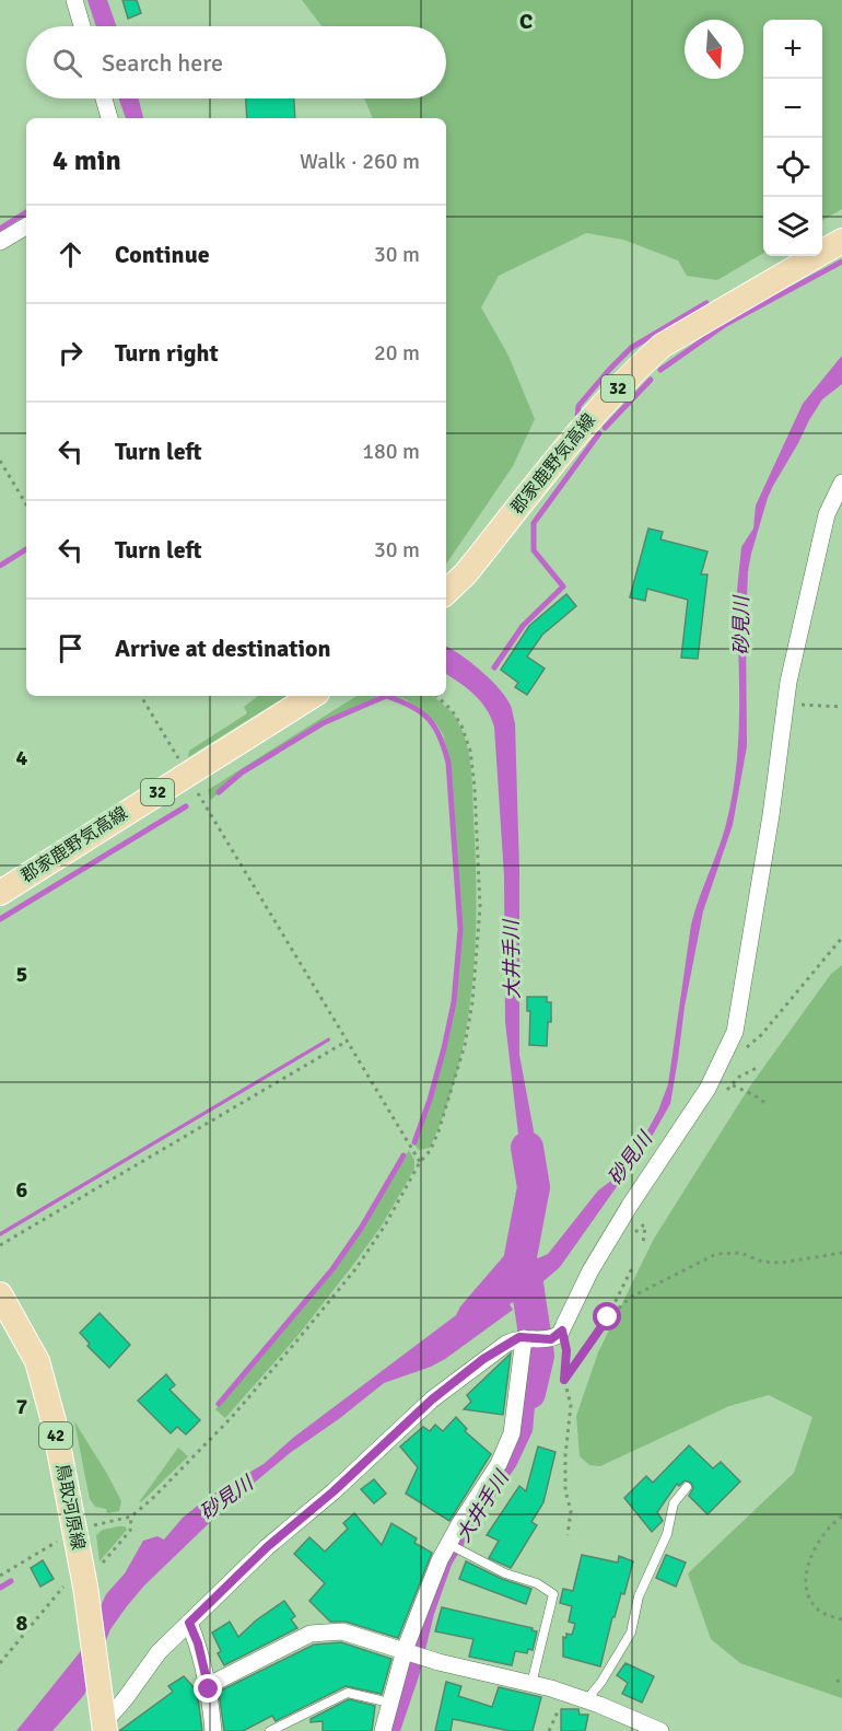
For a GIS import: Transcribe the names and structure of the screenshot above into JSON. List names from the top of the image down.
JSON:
{
  "streets": {
    "main road": [
      "32",
      "郡家鹿野気高線",
      "42",
      "鳥取河原線"
    ]
  },
  "water": ["砂見川", "大井手川"],
  "north": "bottom",
  "page": {
    "map_buttons": ["+", "−"],
    "search": "Search here",
    "heading": ["4 min", "Walk · 260 m"],
    "list": [
      ["Continue", "30 m"],
      ["Turn right", "20 m"],
      ["Turn left", "180 m"],
      ["Turn left", "30 m"],
      "Arrive at destination"
    ]
  },
  "grid": {
    "columns": ["C"],
    "rows": [
      "4",
      "5",
      "6",
      "7",
      "8"
    ]
  }
}
